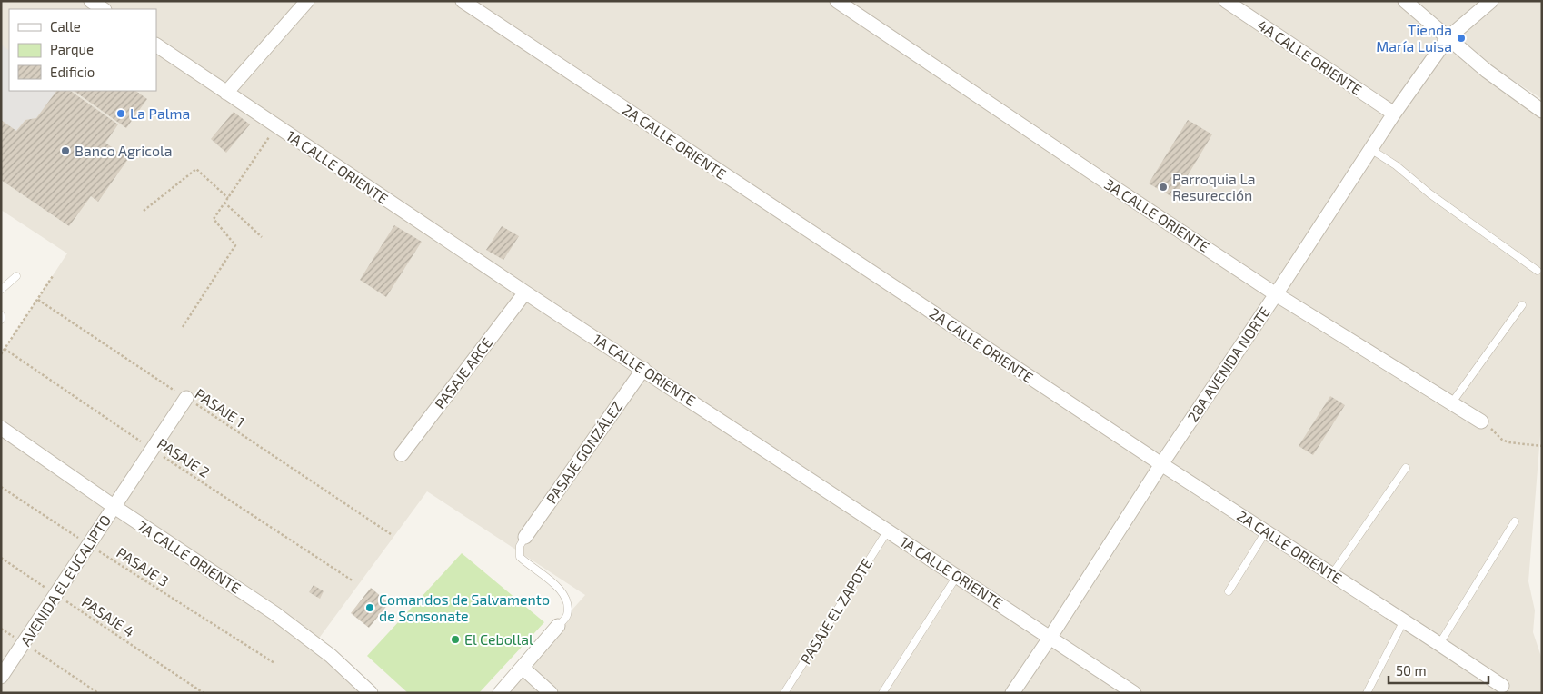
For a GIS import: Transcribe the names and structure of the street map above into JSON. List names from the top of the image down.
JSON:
{
  "streets": {
    "street": [
      "4A CALLE ORIENTE",
      "2A CALLE ORIENTE",
      "1A CALLE ORIENTE",
      "3A CALLE ORIENTE",
      "28A AVENIDA NORTE",
      "PASAJE ARCE",
      "PASAJE GONZÁLEZ",
      "7A CALLE ORIENTE",
      "AVENIDA EL EUCALIPTO"
    ],
    "lane": ["PASAJE EL ZAPOTE"],
    "path": [
      "PASAJE 1",
      "PASAJE 2",
      "PASAJE 3",
      "PASAJE 4"
    ]
  },
  "crossings": [
    ["4A CALLE ORIENTE", "28A AVENIDA NORTE"],
    ["2A CALLE ORIENTE", "28A AVENIDA NORTE"],
    ["1A CALLE ORIENTE", "28A AVENIDA NORTE"],
    ["1A CALLE ORIENTE", "PASAJE ARCE"],
    ["1A CALLE ORIENTE", "PASAJE GONZÁLEZ"],
    ["1A CALLE ORIENTE", "PASAJE EL ZAPOTE"],
    ["3A CALLE ORIENTE", "28A AVENIDA NORTE"],
    ["PASAJE 1", "AVENIDA EL EUCALIPTO"],
    ["PASAJE 2", "AVENIDA EL EUCALIPTO"],
    ["7A CALLE ORIENTE", "AVENIDA EL EUCALIPTO"],
    ["PASAJE 3", "AVENIDA EL EUCALIPTO"],
    ["AVENIDA EL EUCALIPTO", "PASAJE 4"]
  ],
  "places": [
    "Tienda María Luisa",
    "La Palma",
    "Banco Agricola",
    "Parroquia La Resurección",
    "Comandos de Salvamento de Sonsonate",
    "El Cebollal"
  ],
  "legend": ["Calle", "Parque", "Edificio"],
  "scale_bar": "50 m"
}
